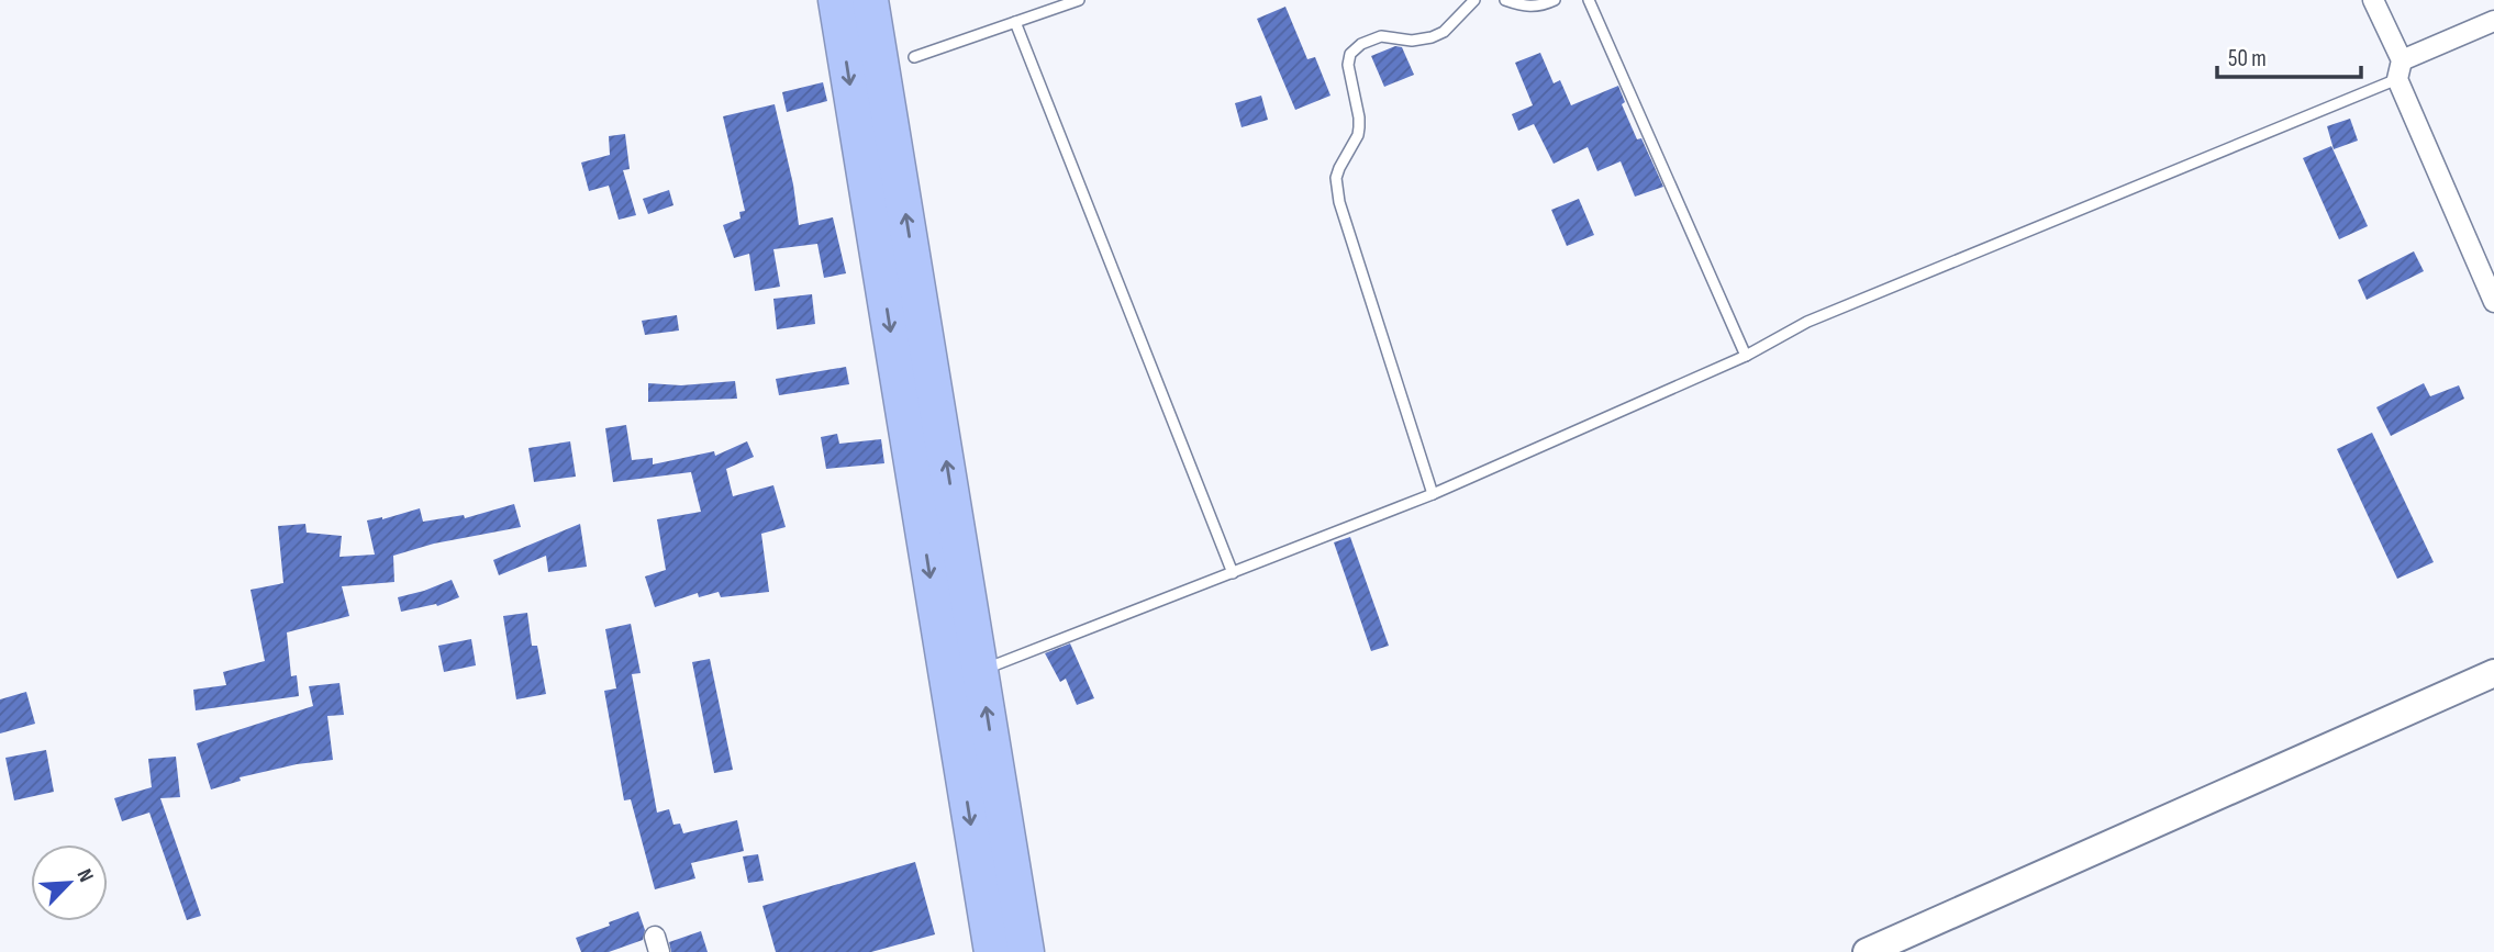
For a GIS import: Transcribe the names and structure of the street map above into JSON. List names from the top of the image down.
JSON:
{
  "scale_bar": "50 m",
  "north": "top right"
}
